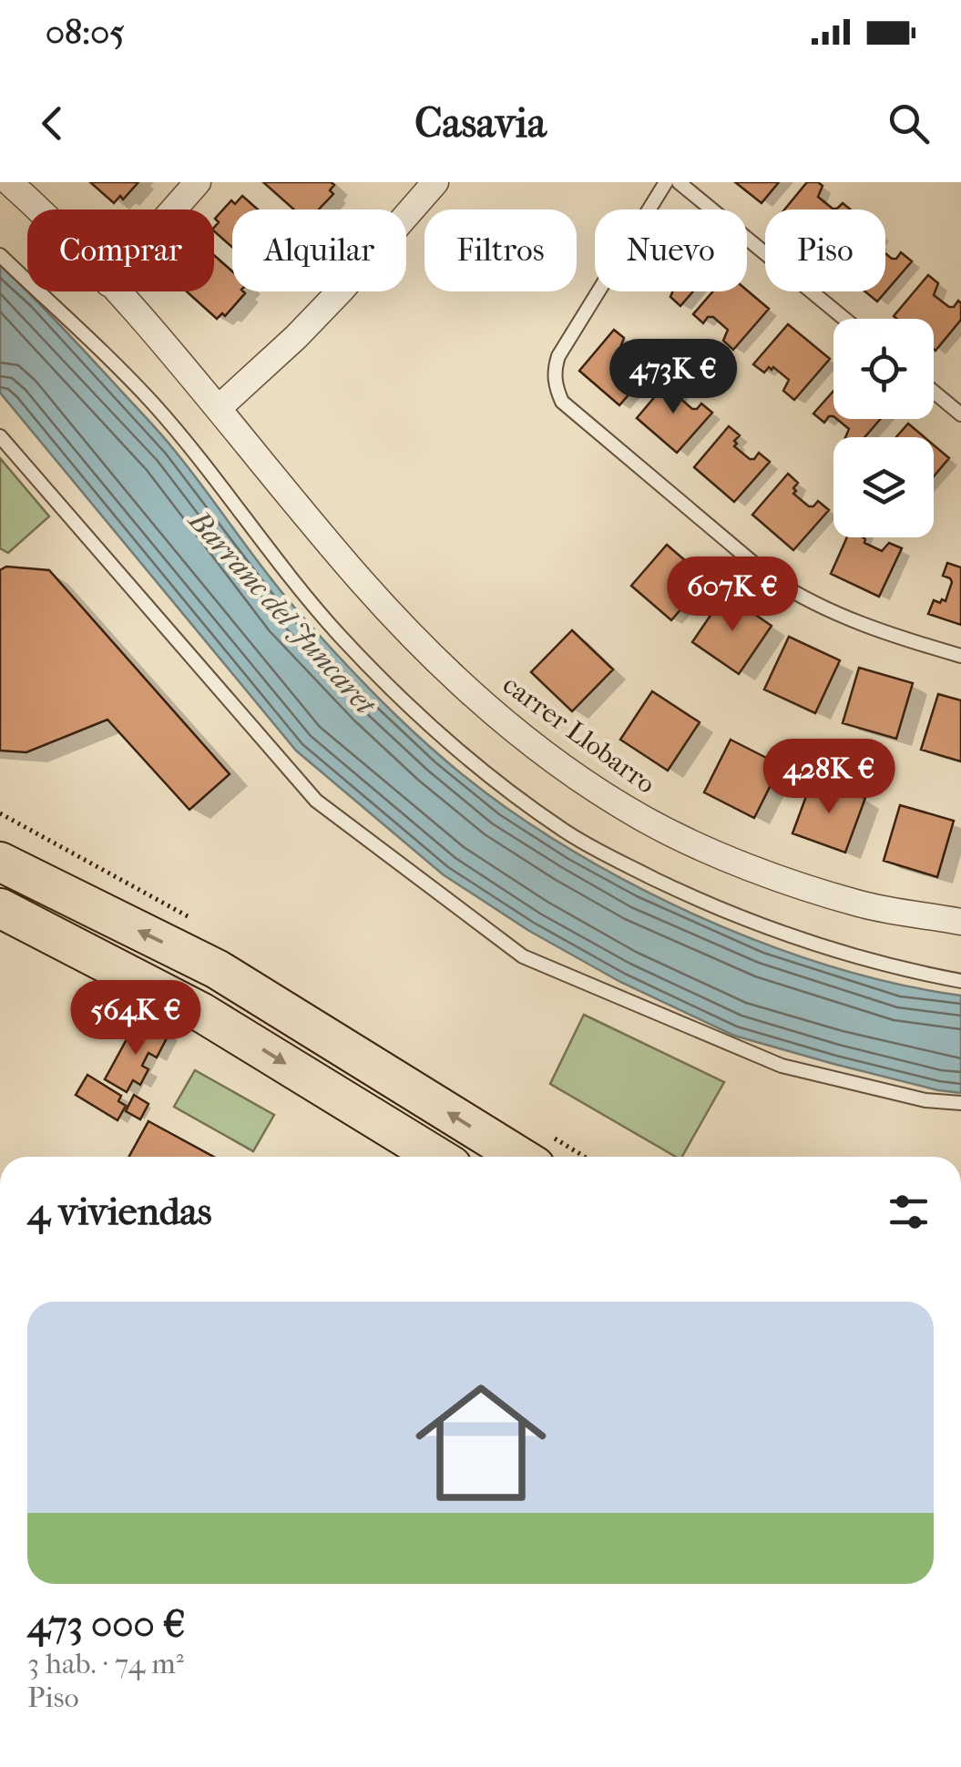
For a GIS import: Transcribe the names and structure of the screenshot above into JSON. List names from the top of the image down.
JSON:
{
  "streets": {
    "street": ["carrer Llobarro"]
  },
  "water": ["Barranc del Juncaret"],
  "page": {
    "status": "08:05",
    "header": "Casavia",
    "chip": [
      "Comprar",
      "Alquilar",
      "Filtros",
      "Nuevo",
      "Piso"
    ],
    "price": [
      "473K €",
      "607K €",
      "428K €",
      "564K €"
    ],
    "heading": "4 viviendas",
    "list": [
      {
        "name": "473 000 €",
        "note": "3 hab. · 74 m² · Piso"
      }
    ]
  }
}
